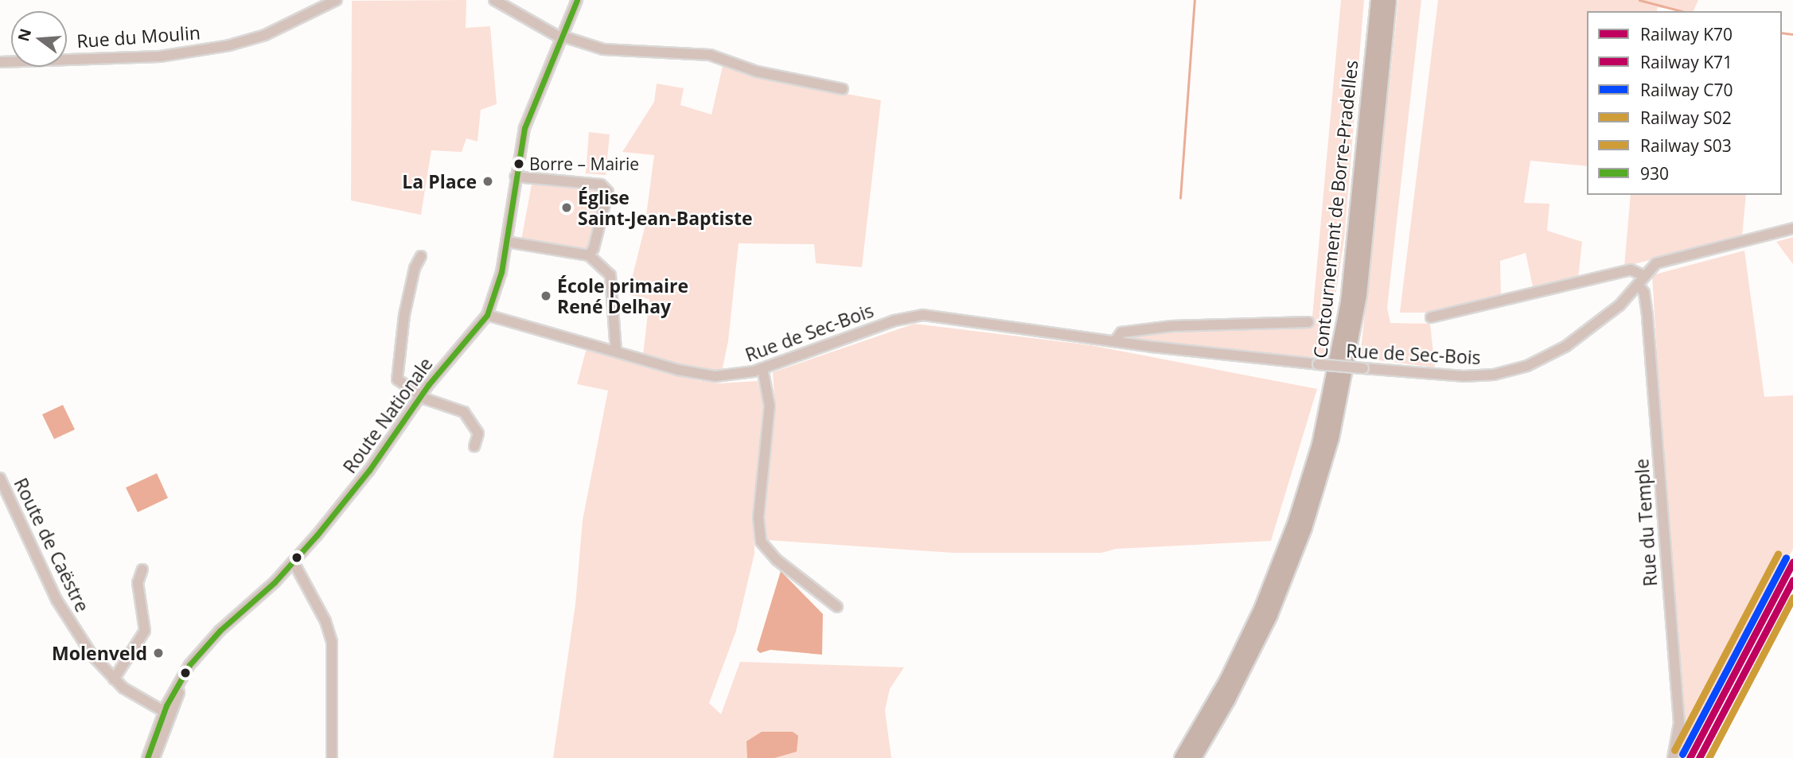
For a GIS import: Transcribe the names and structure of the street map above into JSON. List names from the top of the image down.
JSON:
{
  "streets": {
    "highway": ["Contournement de Borre-Pradelles"],
    "street": [
      "Rue du Moulin",
      "Rue de Sec-Bois",
      "Route Nationale",
      "Rue du Temple",
      "Route de Caëstre"
    ]
  },
  "crossings": [
    ["Rue de Sec-Bois", "Route Nationale"],
    ["Rue de Sec-Bois", "Rue du Temple"],
    ["Route Nationale", "Route de Caëstre"]
  ],
  "places": [
    "Borre – Mairie",
    "La Place",
    "Église Saint-Jean-Baptiste",
    "École primaire René Delhay",
    "Molenveld"
  ],
  "lines": [
    "transit line 930",
    "rail line S03",
    "rail line C70",
    "rail line K70",
    "rail line K71",
    "rail line S02"
  ],
  "legend": [
    "Railway K70",
    "Railway K71",
    "Railway C70",
    "Railway S02",
    "Railway S03",
    "930"
  ],
  "north": "left"
}
